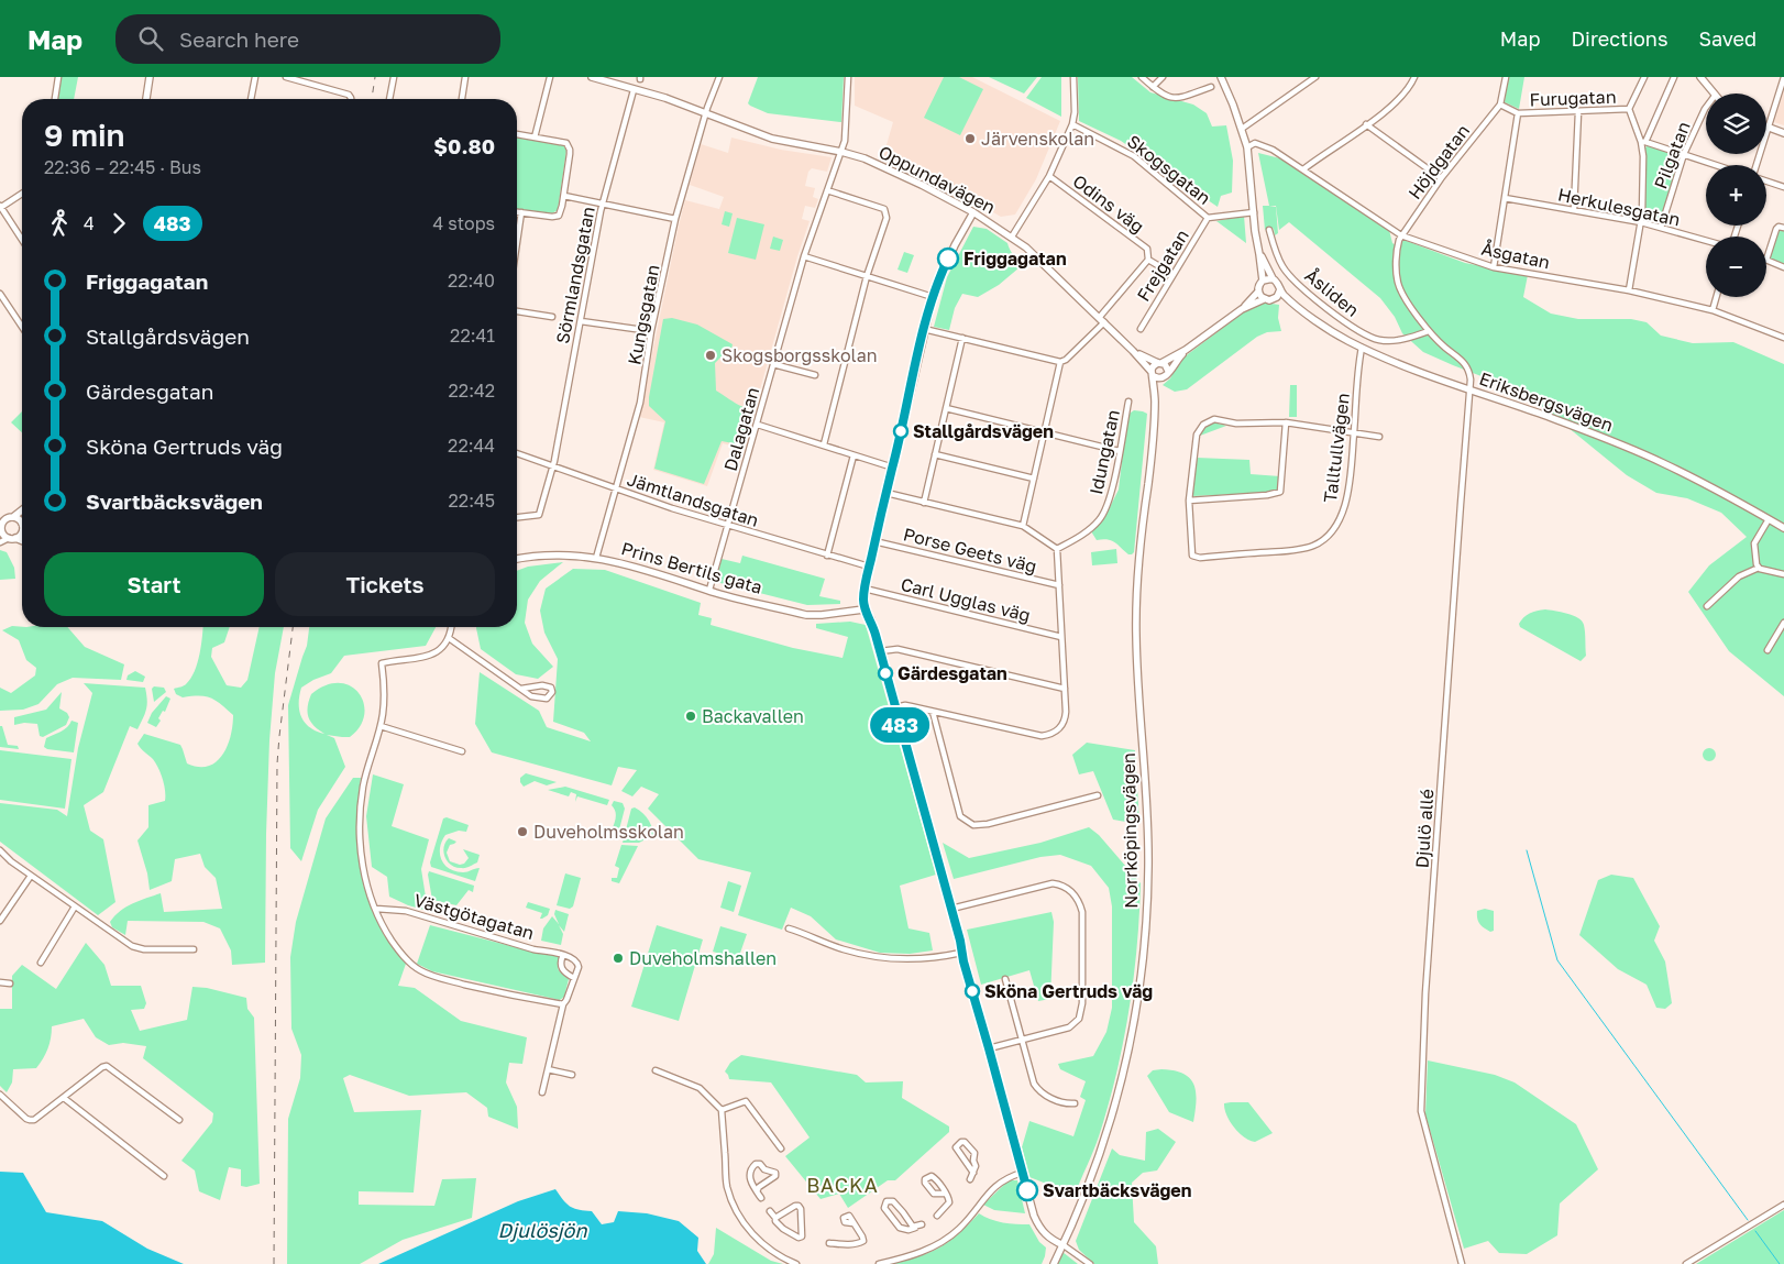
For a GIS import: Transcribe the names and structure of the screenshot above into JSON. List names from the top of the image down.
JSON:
{
  "streets": {
    "main road": [
      "Oppundavägen",
      "Eriksbergsvägen",
      "Prins Bertils gata",
      "Norrköpingsvägen"
    ],
    "street": [
      "Furugatan",
      "Pilgatan",
      "Höjdgatan",
      "Skogsgatan",
      "Odins väg",
      "Herkulesgatan",
      "Åsgatan",
      "Frejgatan",
      "Sörmlandsgatan",
      "Åsliden",
      "Kungsgatan",
      "Dalagatan",
      "Talltullvägen",
      "Idungatan",
      "Jämtlandsgatan",
      "Porse Geets väg",
      "Carl Ugglas väg",
      "Djulö allé",
      "Västgötagatan"
    ]
  },
  "crossings": [
    ["Pilgatan", "Herkulesgatan"],
    ["Höjdgatan", "Åsgatan"],
    ["Skogsgatan", "Frejgatan"],
    ["Oppundavägen", "Sörmlandsgatan"],
    ["Oppundavägen", "Kungsgatan"],
    ["Oppundavägen", "Dalagatan"],
    ["Oppundavägen", "Norrköpingsvägen"],
    ["Odins väg", "Frejgatan"],
    ["Sörmlandsgatan", "Jämtlandsgatan"],
    ["Kungsgatan", "Jämtlandsgatan"],
    ["Kungsgatan", "Prins Bertils gata"],
    ["Eriksbergsvägen", "Talltullvägen"],
    ["Eriksbergsvägen", "Djulö allé"],
    ["Dalagatan", "Jämtlandsgatan"],
    ["Dalagatan", "Prins Bertils gata"]
  ],
  "districts": ["BACKA"],
  "water": ["Djulösjön"],
  "places": [
    "Järvenskolan",
    "Friggagatan",
    "Skogsborgsskolan",
    "Stallgårdsvägen",
    "Gärdesgatan",
    "Backavallen",
    "Duveholmsskolan",
    "Duveholmshallen",
    "Sköna Gertruds väg",
    "Svartbäcksvägen"
  ],
  "lines": ["bus line 483"],
  "page": {
    "header": "Map",
    "search": "Search here",
    "nav": ["Map", "Directions", "Saved"],
    "on_map": "483",
    "map_buttons": ["+", "−"],
    "heading": ["9 min", "22:36 – 22:45 · Bus", "$0.80"],
    "legs": ["4", "483", "4 stops"],
    "list": [
      {
        "name": "Friggagatan",
        "value": "22:40"
      },
      {
        "name": "Stallgårdsvägen",
        "value": "22:41"
      },
      {
        "name": "Gärdesgatan",
        "value": "22:42"
      },
      {
        "name": "Sköna Gertruds väg",
        "value": "22:44"
      },
      {
        "name": "Svartbäcksvägen",
        "value": "22:45"
      }
    ],
    "buttons": ["Start", "Tickets"]
  }
}
